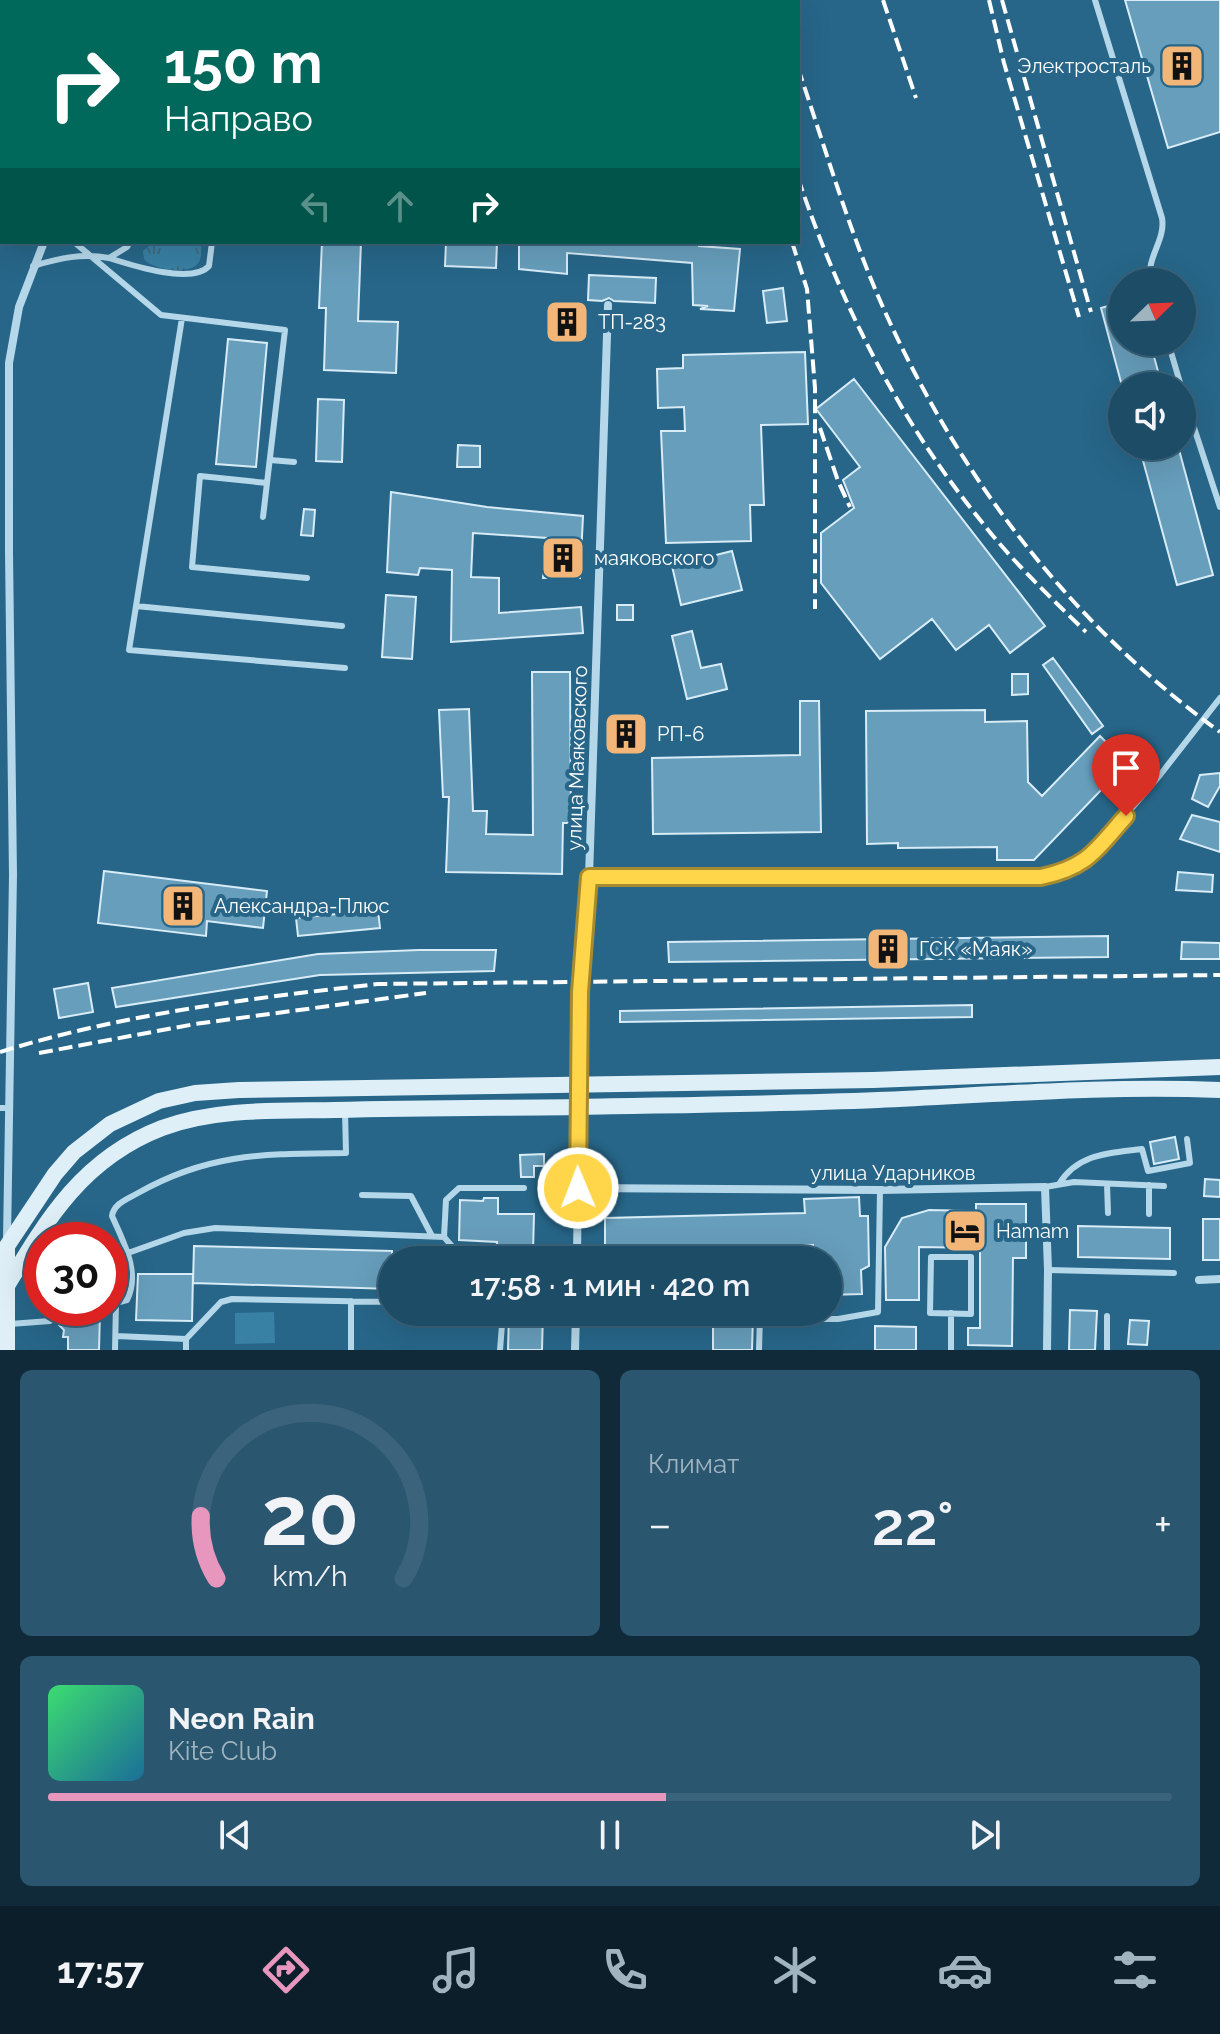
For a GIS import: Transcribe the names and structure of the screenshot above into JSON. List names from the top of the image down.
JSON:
{
  "streets": {
    "street": ["улица Маяковского", "улица Ударников"]
  },
  "crossings": [
    ["улица Маяковского", "улица Ударников"]
  ],
  "places": {
    "building": [
      "Электросталь",
      "ТП-283",
      "маяковского",
      "РП-6",
      "Александра-Плюс",
      "ГСК «Маяк»"
    ],
    "hotel": ["Hamam"]
  },
  "north": "top right",
  "page": {
    "turn": ["150 m", "Направо"],
    "limit": "30",
    "trip": "17:58 · 1 мин · 420 m",
    "tile": "Климат",
    "heat": ["−", "22°", "+"],
    "song": ["Neon Rain", "Kite Club"],
    "tabs": "17:57",
    "gauge": ["20", "km/h"]
  }
}
